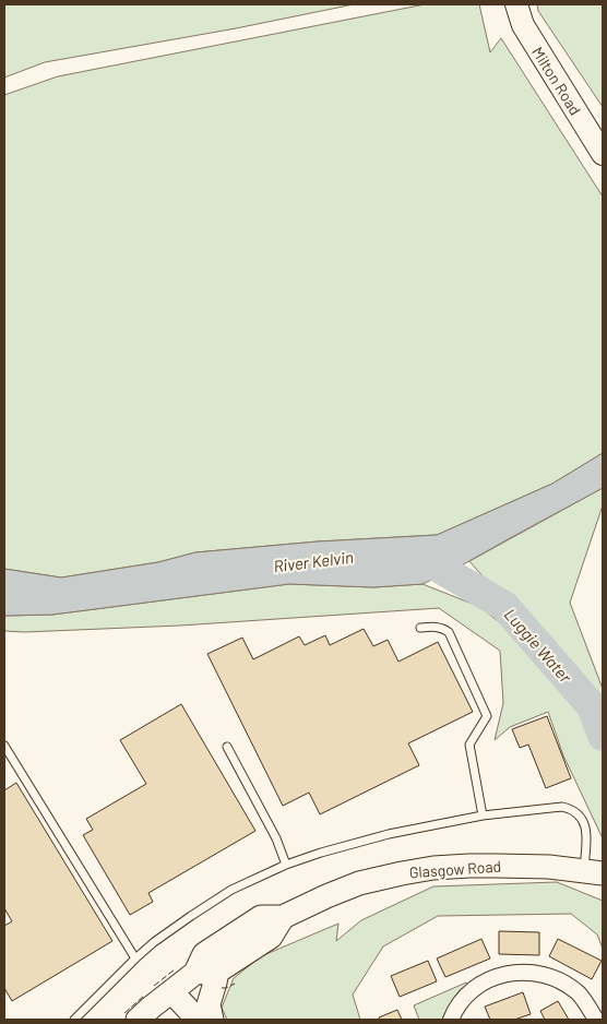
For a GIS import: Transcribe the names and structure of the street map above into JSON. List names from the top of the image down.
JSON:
{
  "streets": {
    "main road": ["Milton Road", "Glasgow Road"]
  },
  "water": ["River Kelvin", "Luggie Water"]
}
